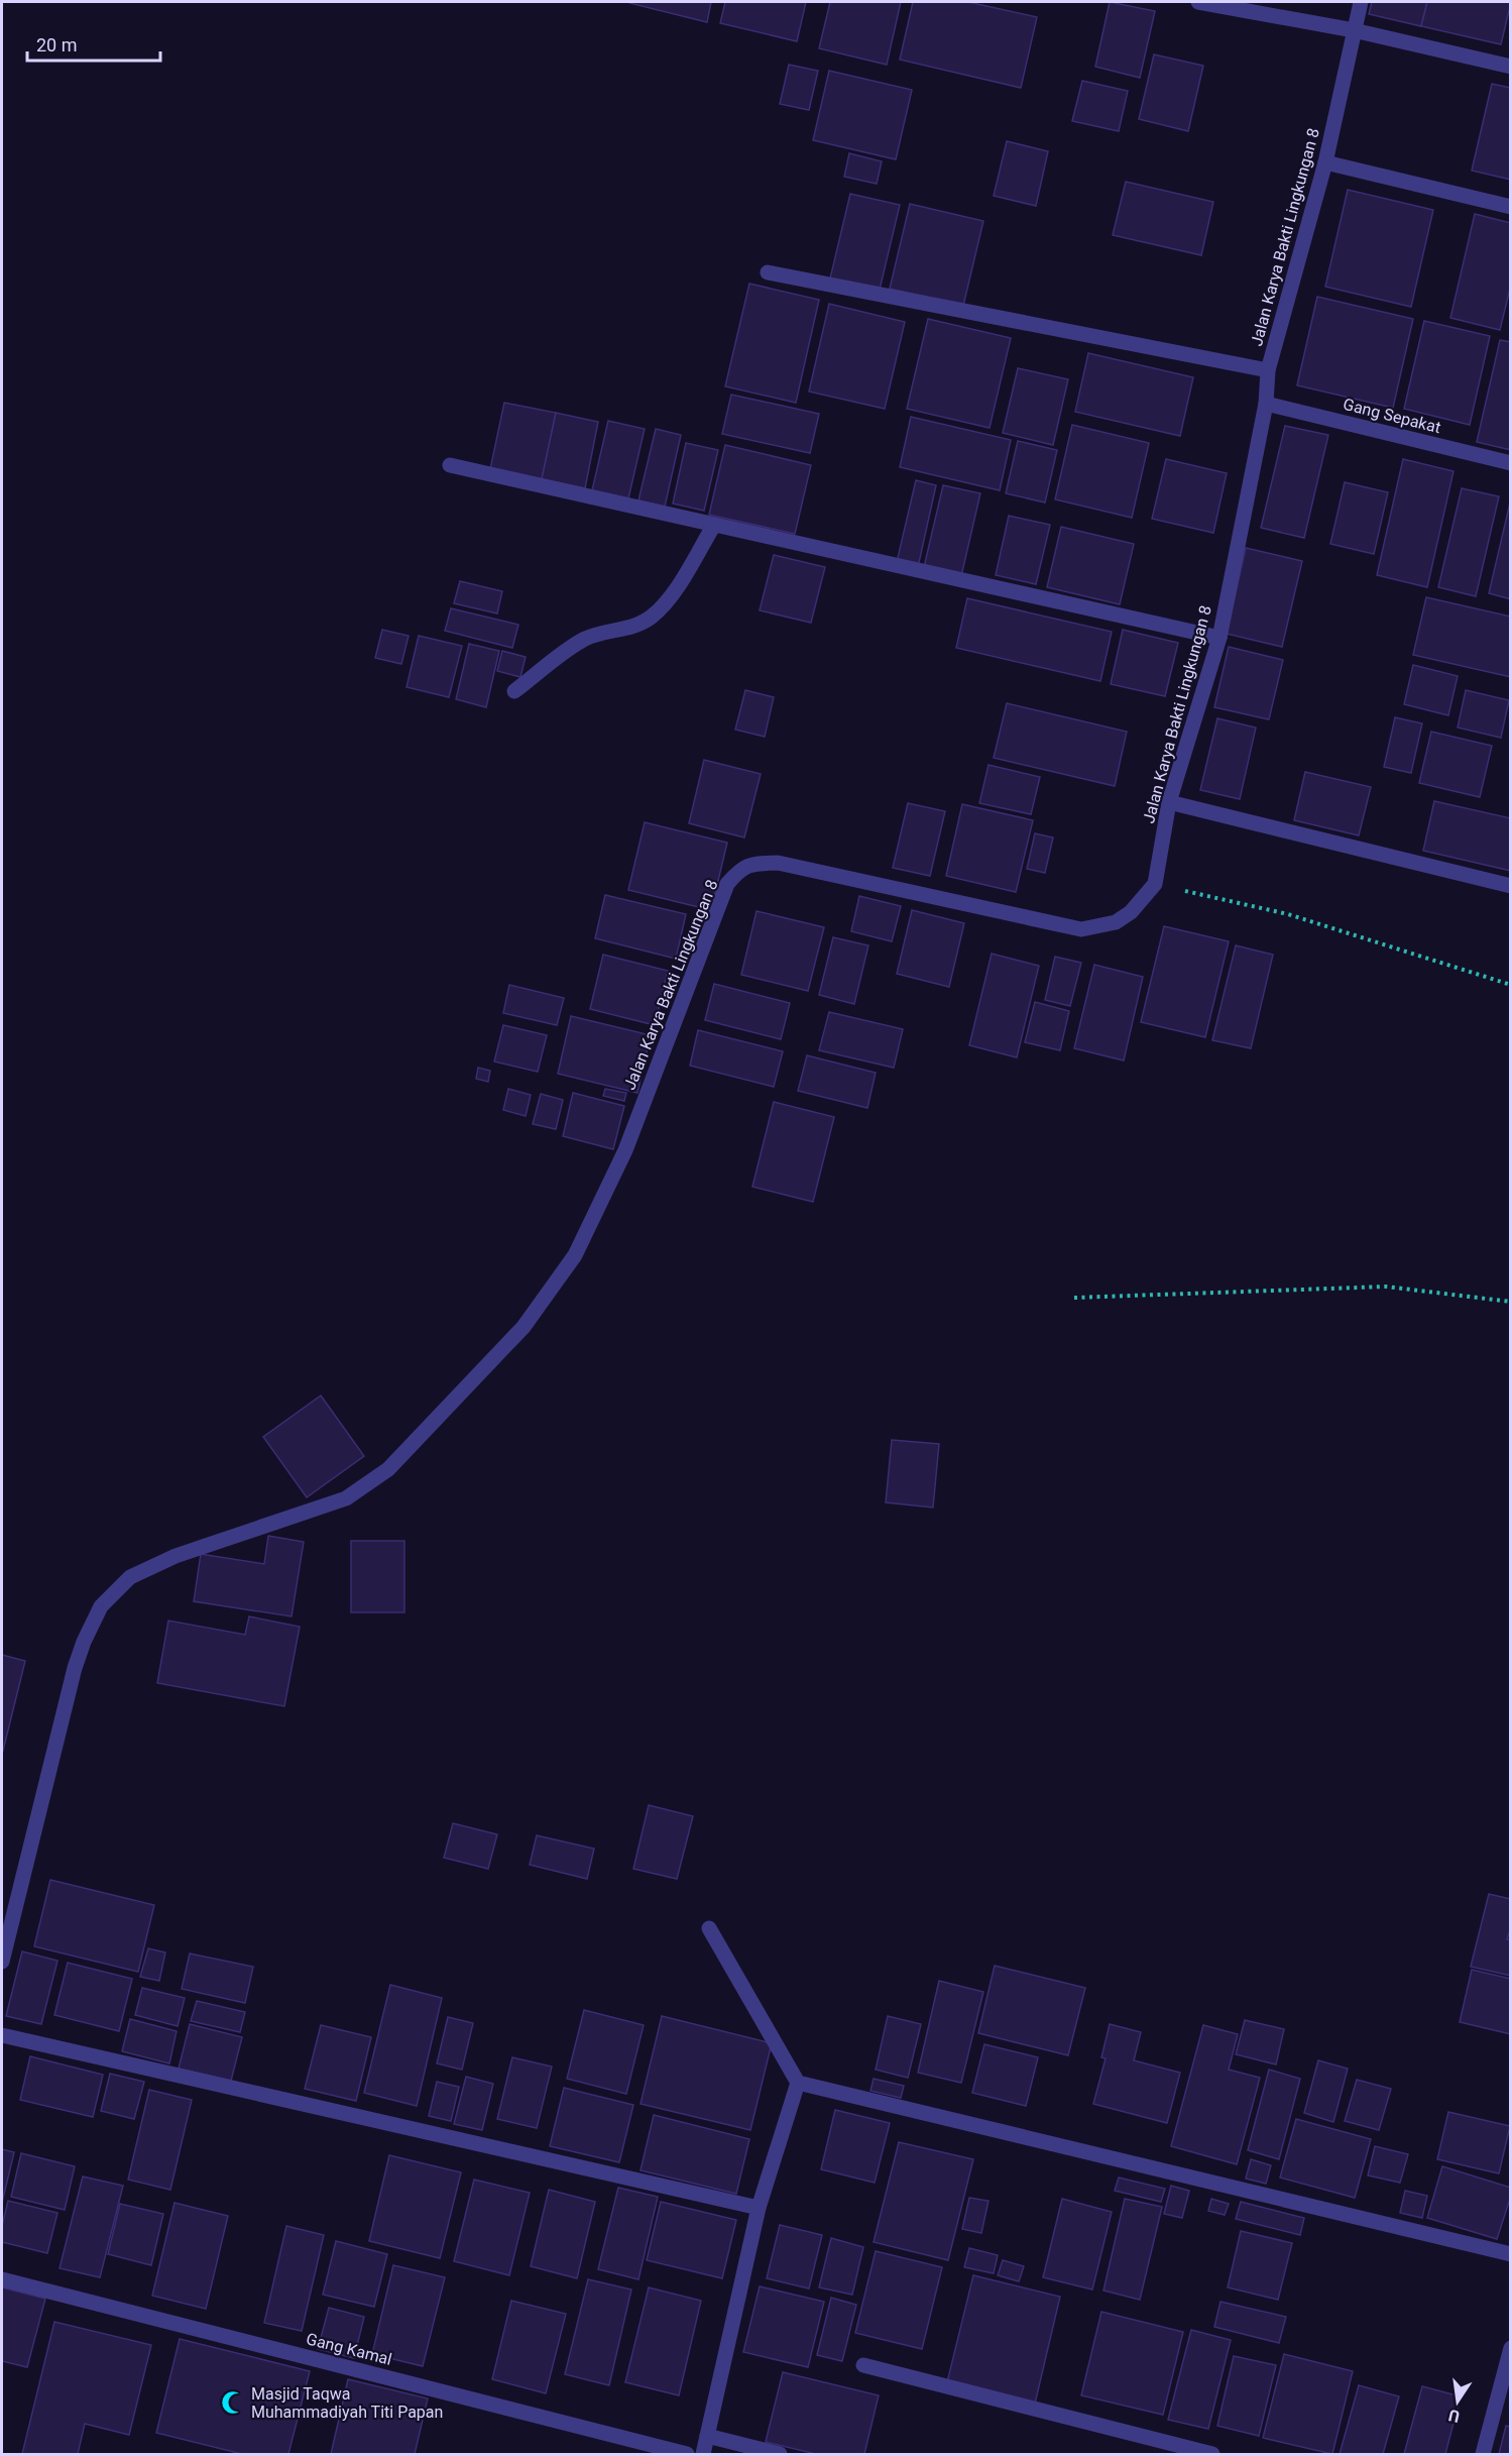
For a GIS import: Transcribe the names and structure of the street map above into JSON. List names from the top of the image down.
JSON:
{
  "streets": {
    "street": ["Jalan Karya Bakti Lingkungan 8", "Gang Sepakat", "Gang Kamal"]
  },
  "crossings": [
    ["Jalan Karya Bakti Lingkungan 8", "Gang Sepakat"]
  ],
  "places": {
    "mosque": ["Masjid Taqwa Muhammadiyah Titi Papan"]
  },
  "scale_bar": "20 m",
  "north": "bottom"
}
